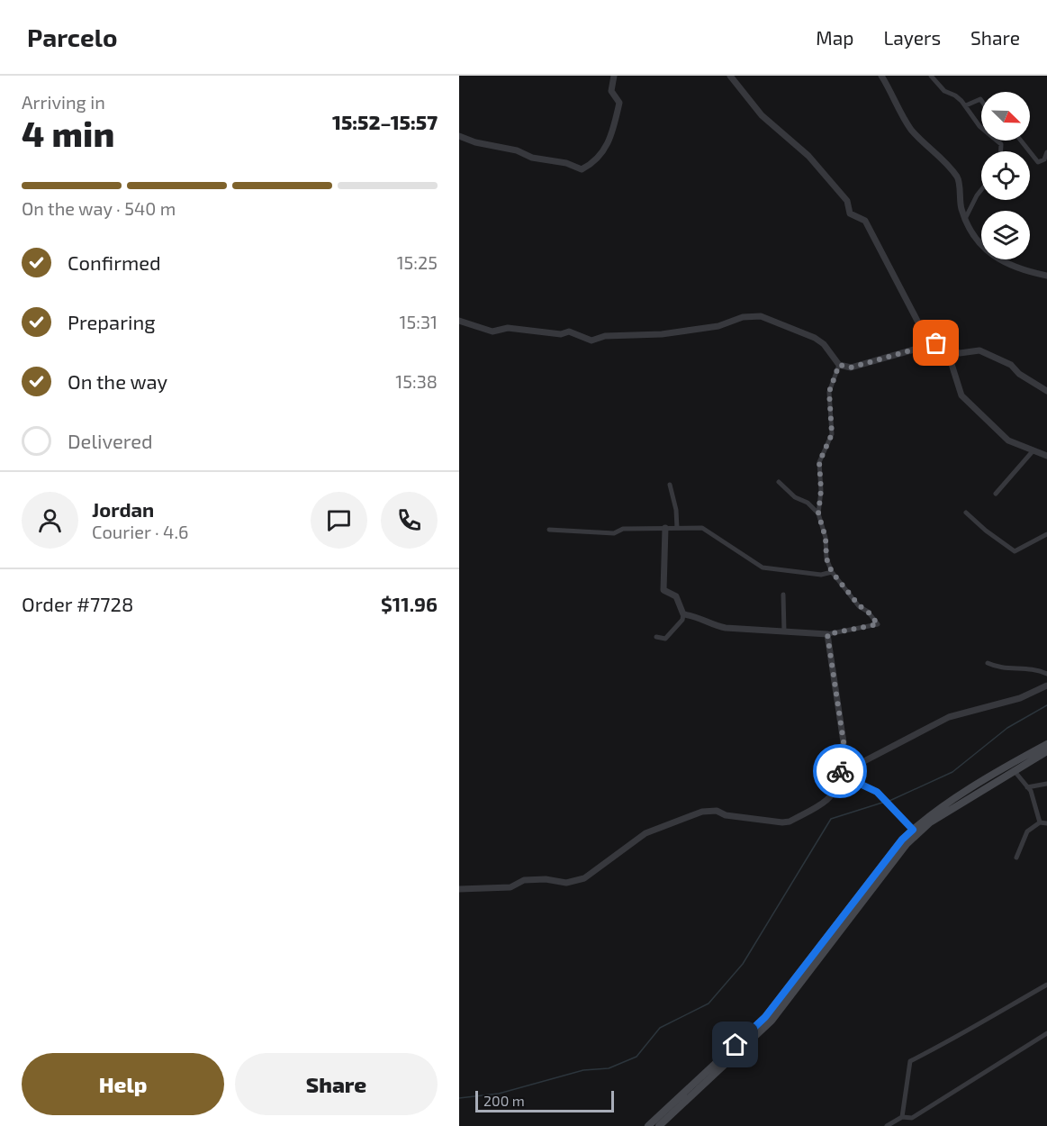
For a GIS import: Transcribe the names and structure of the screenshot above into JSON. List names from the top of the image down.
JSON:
{
  "scale_bar": "200 m",
  "north": "bottom right",
  "page": {
    "header": "Parcelo",
    "nav": ["Map", "Layers", "Share"],
    "heading": ["4 min", "Arriving in", "15:52–15:57"],
    "panel": [
      "Jordan",
      "Courier · 4.6",
      "Order #7728",
      "$11.96"
    ],
    "bar": "On the way · 540 m",
    "list": [
      ["Confirmed", "15:25"],
      ["Preparing", "15:31"],
      ["On the way", "15:38"],
      "Delivered"
    ],
    "buttons": ["Help", "Share"],
    "scale": "200 m"
  }
}
